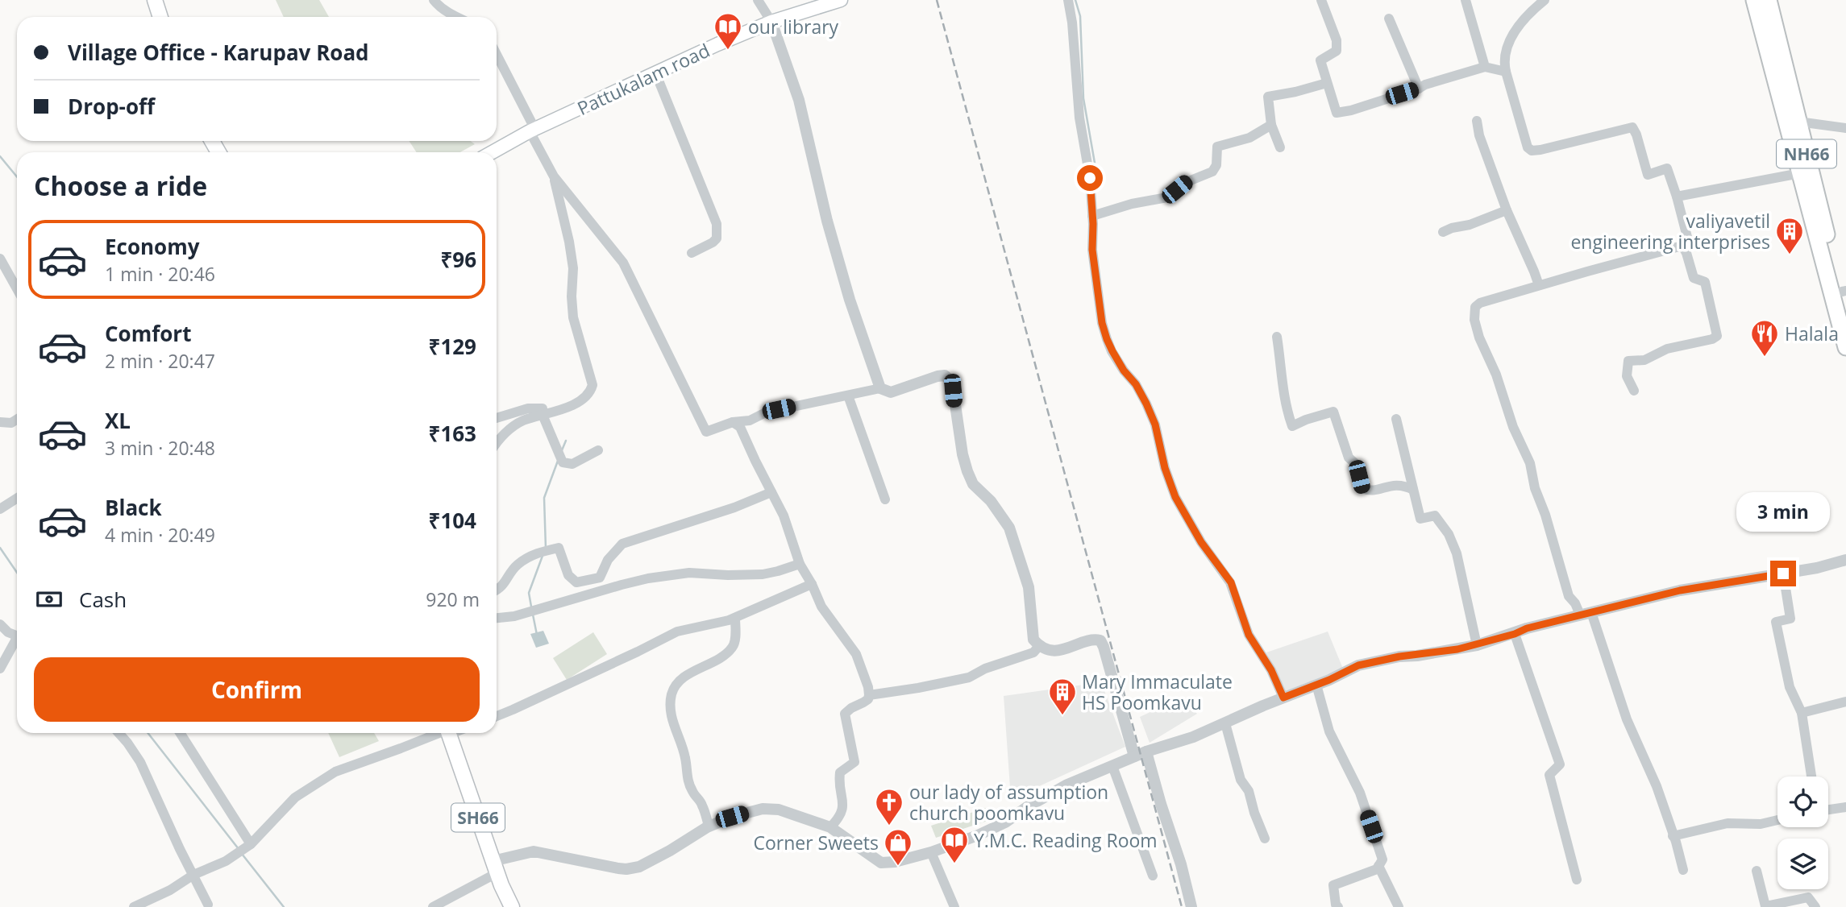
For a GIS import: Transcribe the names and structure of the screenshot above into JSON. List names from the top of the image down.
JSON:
{
  "streets": {
    "highway": ["NH66"],
    "main road": ["Pattukalam road", "SH66"]
  },
  "places": {
    "library": ["our library", "Y.M.C. Reading Room"],
    "building": ["valiyavetil engineering interprises", "Mary Immaculate HS Poomkavu"],
    "restaurant": ["Halala"],
    "church": ["our lady of assumption church poomkavu"],
    "shop": ["Corner Sweets"]
  },
  "page": {
    "banner": ["Village Office - Karupav Road", "Drop-off"],
    "heading": "Choose a ride",
    "list": [
      {
        "name": "Economy",
        "note": "1 min · 20:46",
        "value": "₹96"
      },
      {
        "name": "Comfort",
        "note": "2 min · 20:47",
        "value": "₹129"
      },
      {
        "name": "XL",
        "note": "3 min · 20:48",
        "value": "₹163"
      },
      {
        "name": "Black",
        "note": "4 min · 20:49",
        "value": "₹104"
      }
    ],
    "bubble": "3 min",
    "pay": ["Cash", "920 m"],
    "buttons": "Confirm"
  }
}
